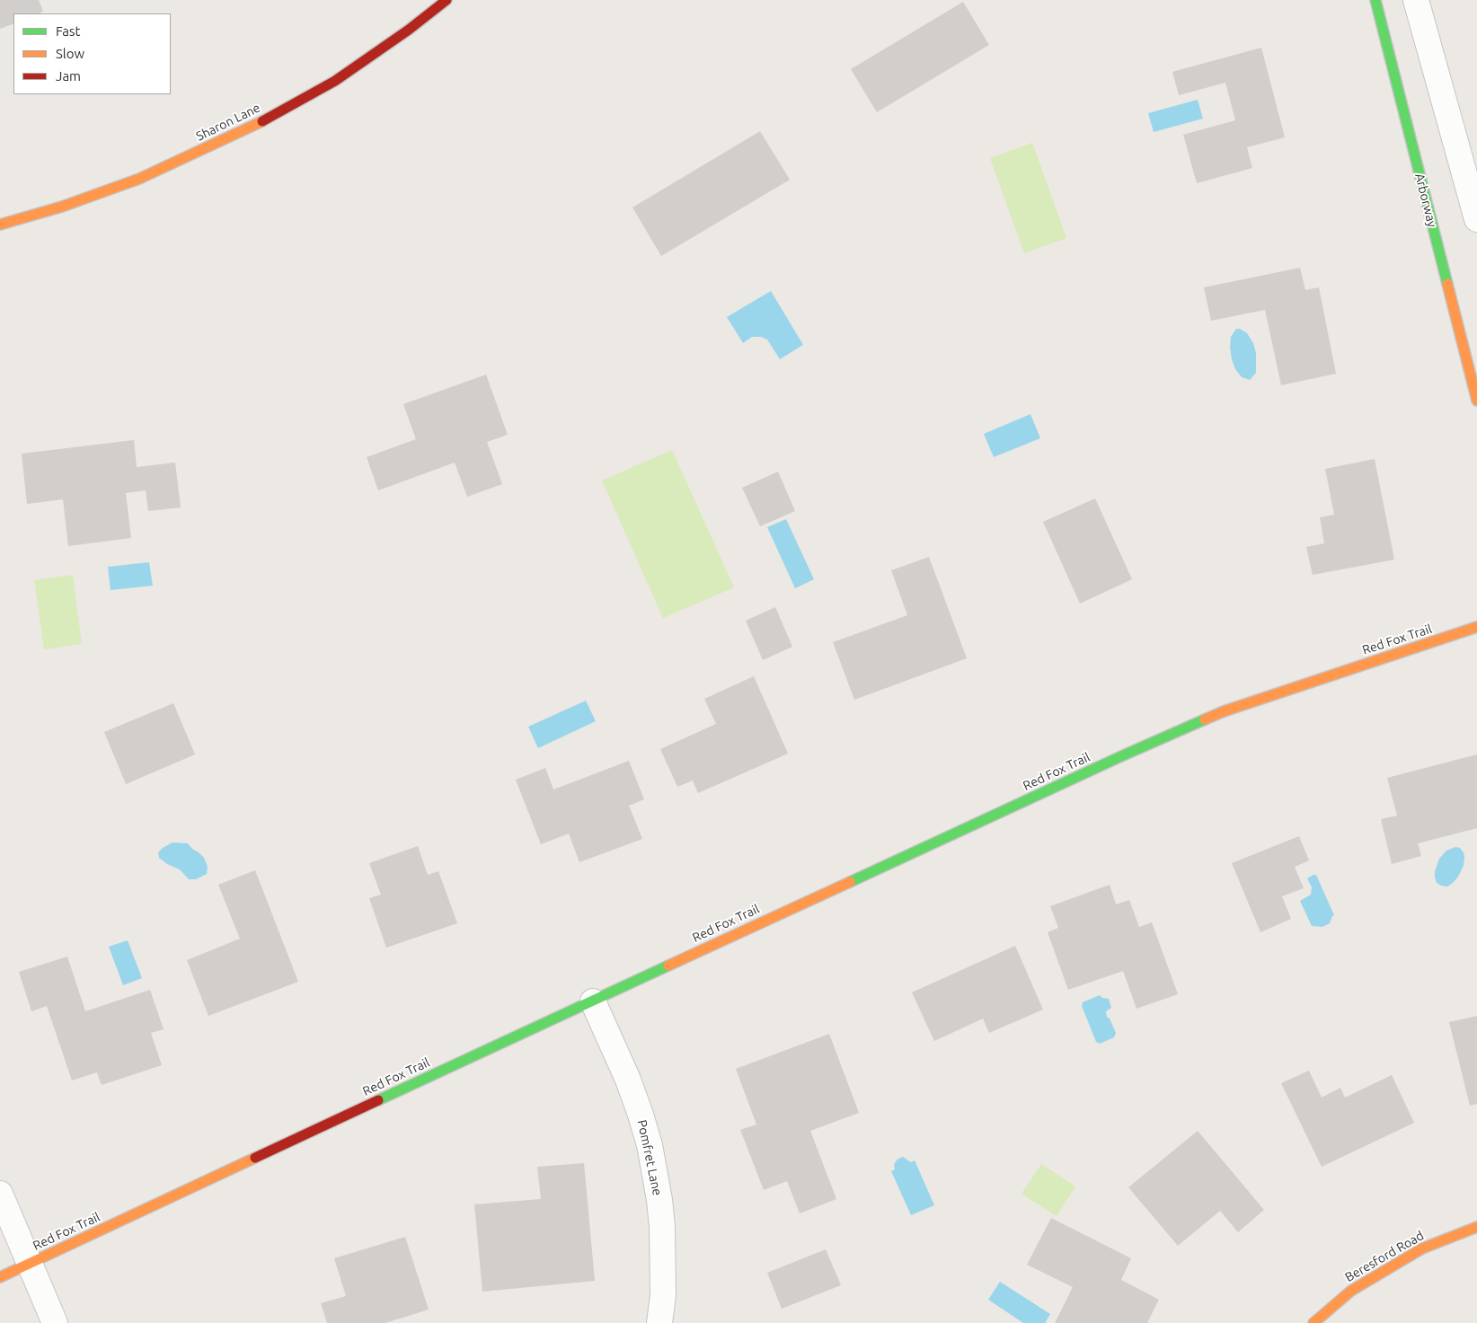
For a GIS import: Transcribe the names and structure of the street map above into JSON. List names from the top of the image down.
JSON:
{
  "streets": {
    "street": [
      "Sharon Lane",
      "Arborway",
      "Red Fox Trail",
      "Pomfret Lane",
      "Beresford Road"
    ]
  },
  "crossings": [
    ["Red Fox Trail", "Pomfret Lane"]
  ],
  "legend": ["Fast", "Slow", "Jam"]
}
